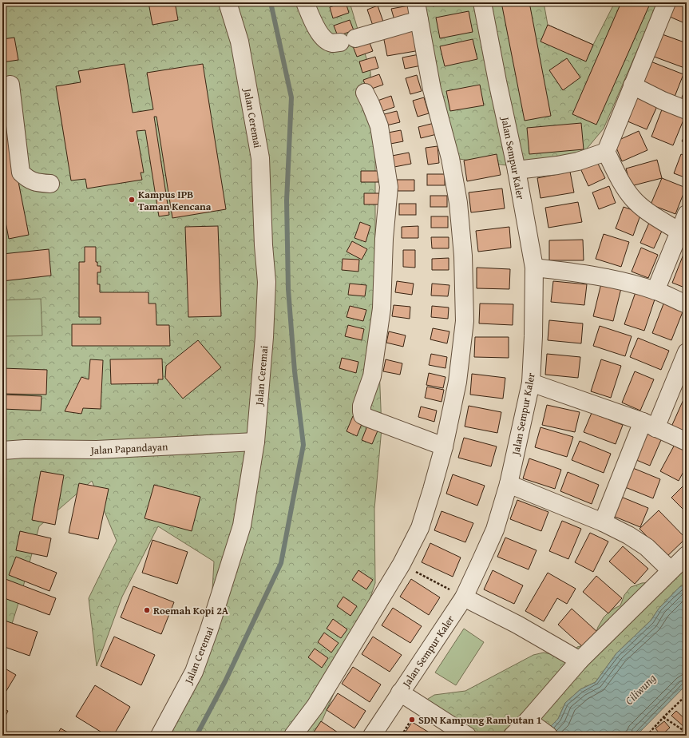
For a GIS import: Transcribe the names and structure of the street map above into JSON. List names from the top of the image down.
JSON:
{
  "streets": {
    "street": ["Jalan Ceremai", "Jalan Sempur Kaler", "Jalan Papandayan"]
  },
  "crossings": [
    ["Jalan Ceremai", "Jalan Papandayan"]
  ],
  "water": ["Ciliwung"],
  "places": ["Kampus IPB Taman Kencana", "Roemah Kopi 2A", "SDN Kampung Rambutan 1"]
}
